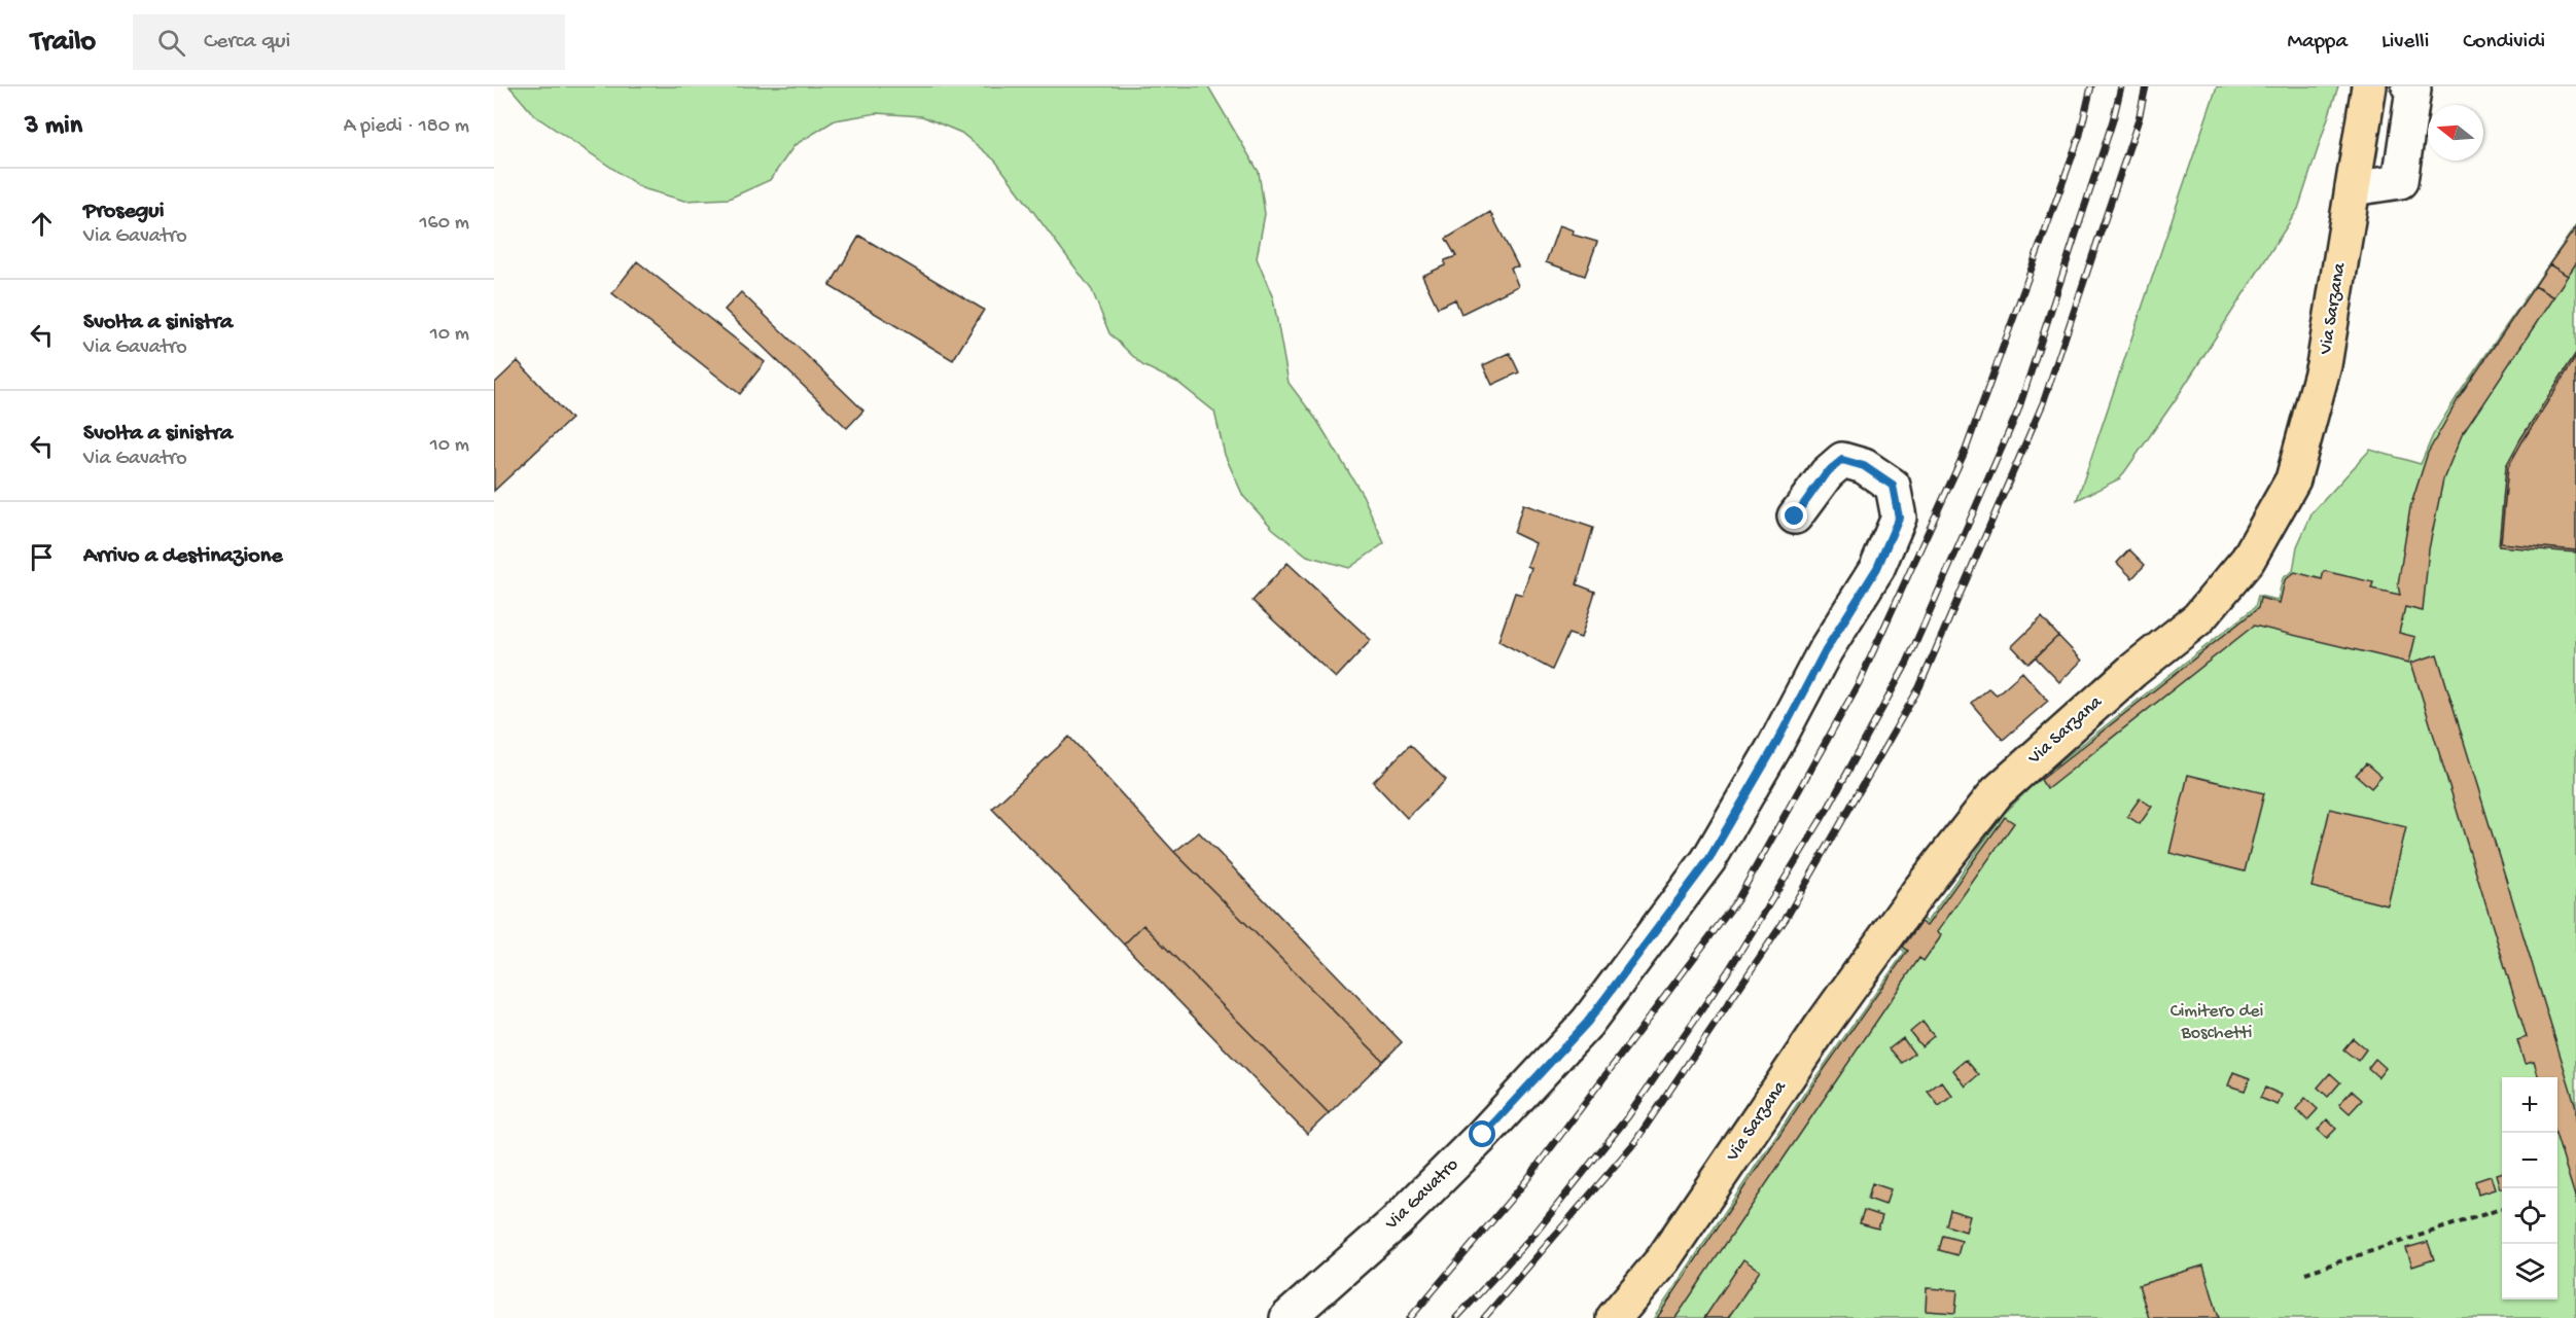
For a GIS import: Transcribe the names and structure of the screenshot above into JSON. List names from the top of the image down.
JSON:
{
  "streets": {
    "main road": ["Via Sarzana"],
    "street": ["Via Gavatro"]
  },
  "parks": ["Cimitero dei Boschetti"],
  "north": "left",
  "page": {
    "header": "Trailo",
    "search": "Cerca qui",
    "nav": ["Mappa", "Livelli", "Condividi"],
    "heading": ["3 min", "A piedi · 180 m"],
    "list": [
      ["Prosegui", "Via Gavatro", "160 m"],
      ["Svolta a sinistra", "Via Gavatro", "10 m"],
      ["Svolta a sinistra", "Via Gavatro", "10 m"],
      "Arrivo a destinazione"
    ],
    "map_buttons": ["+", "−"]
  }
}
